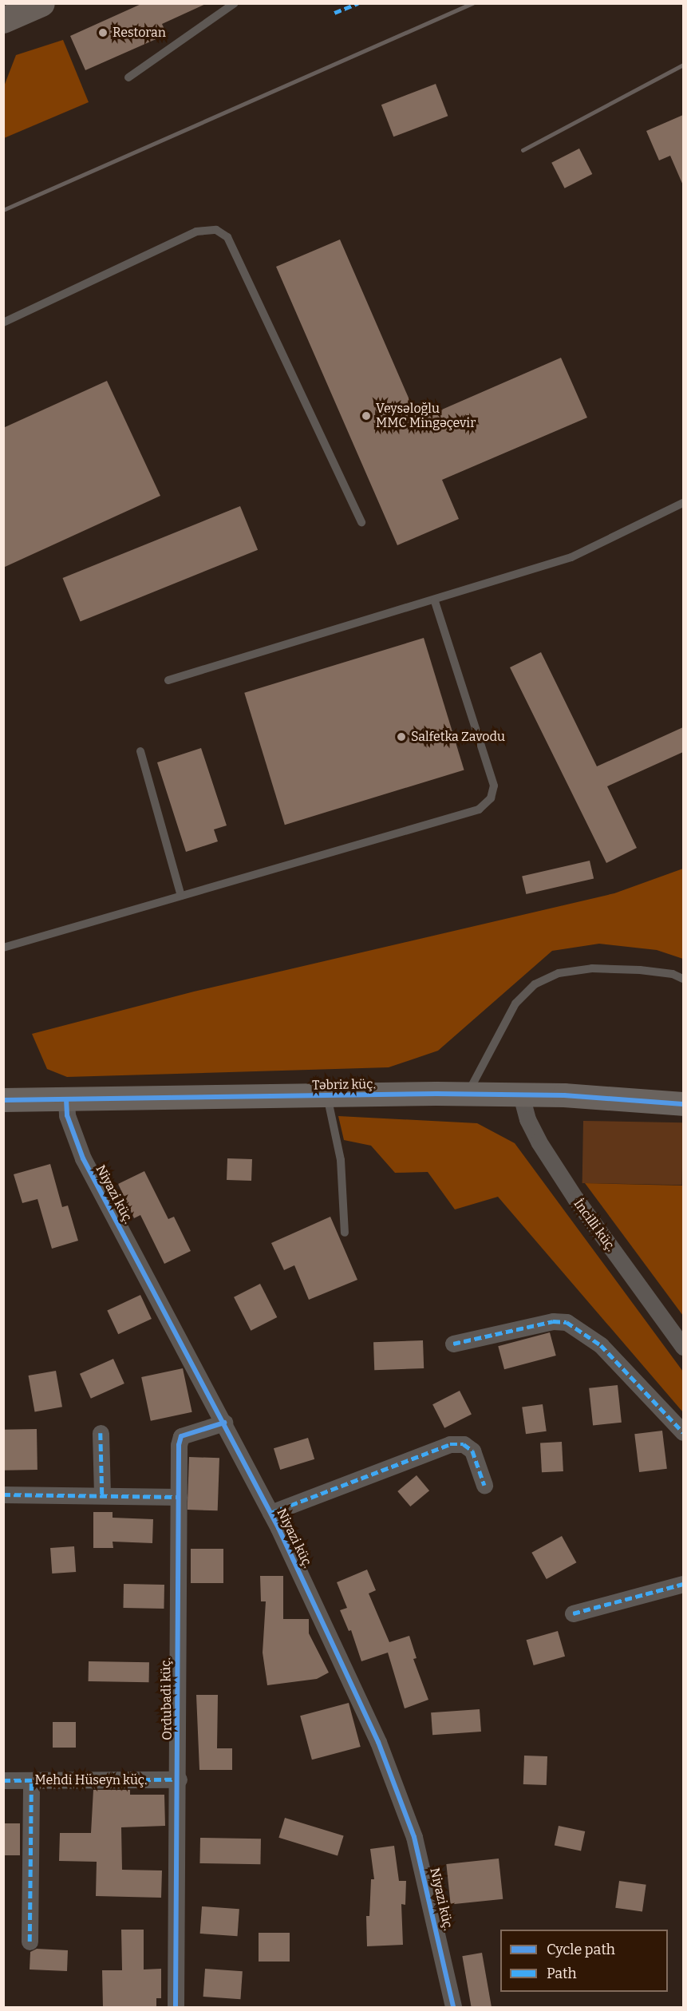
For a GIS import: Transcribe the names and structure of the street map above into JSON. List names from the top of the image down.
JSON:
{
  "streets": {
    "street": [
      "Təbriz küç.",
      "Niyazi küç.",
      "İncilli küç.",
      "Ordubadi küç.",
      "Mehdi Hüseyn küç."
    ]
  },
  "crossings": [
    ["Təbriz küç.", "Niyazi küç."],
    ["Təbriz küç.", "İncilli küç."],
    ["Niyazi küç.", "Ordubadi küç."],
    ["Ordubadi küç.", "Mehdi Hüseyn küç."]
  ],
  "places": ["Restoran", "Veysəloğlu MMC Mingəçevir", "Salfetka Zavodu"],
  "legend": ["Cycle path", "Path"]
}
